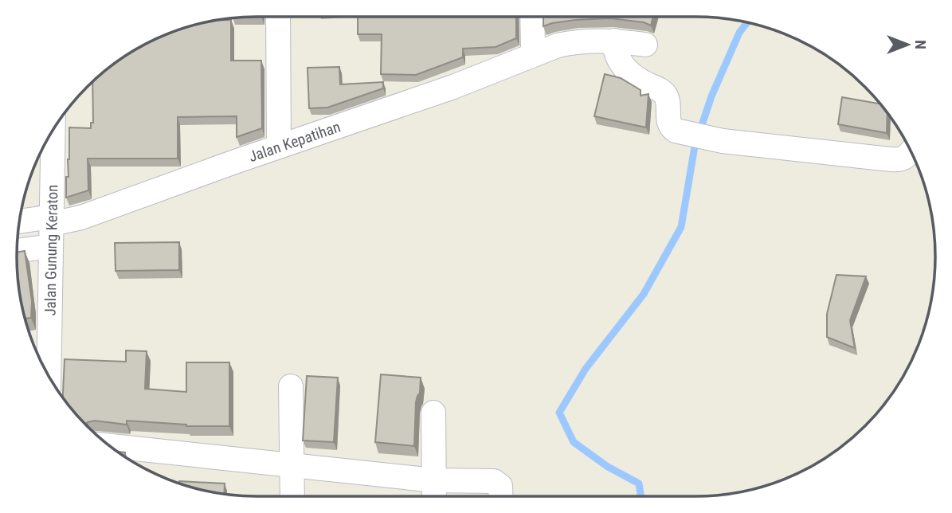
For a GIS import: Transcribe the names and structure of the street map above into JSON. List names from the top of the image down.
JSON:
{
  "streets": {
    "street": ["Jalan Kepatihan", "Jalan Gunung Keraton"]
  },
  "crossings": [
    ["Jalan Kepatihan", "Jalan Gunung Keraton"]
  ],
  "north": "right"
}
